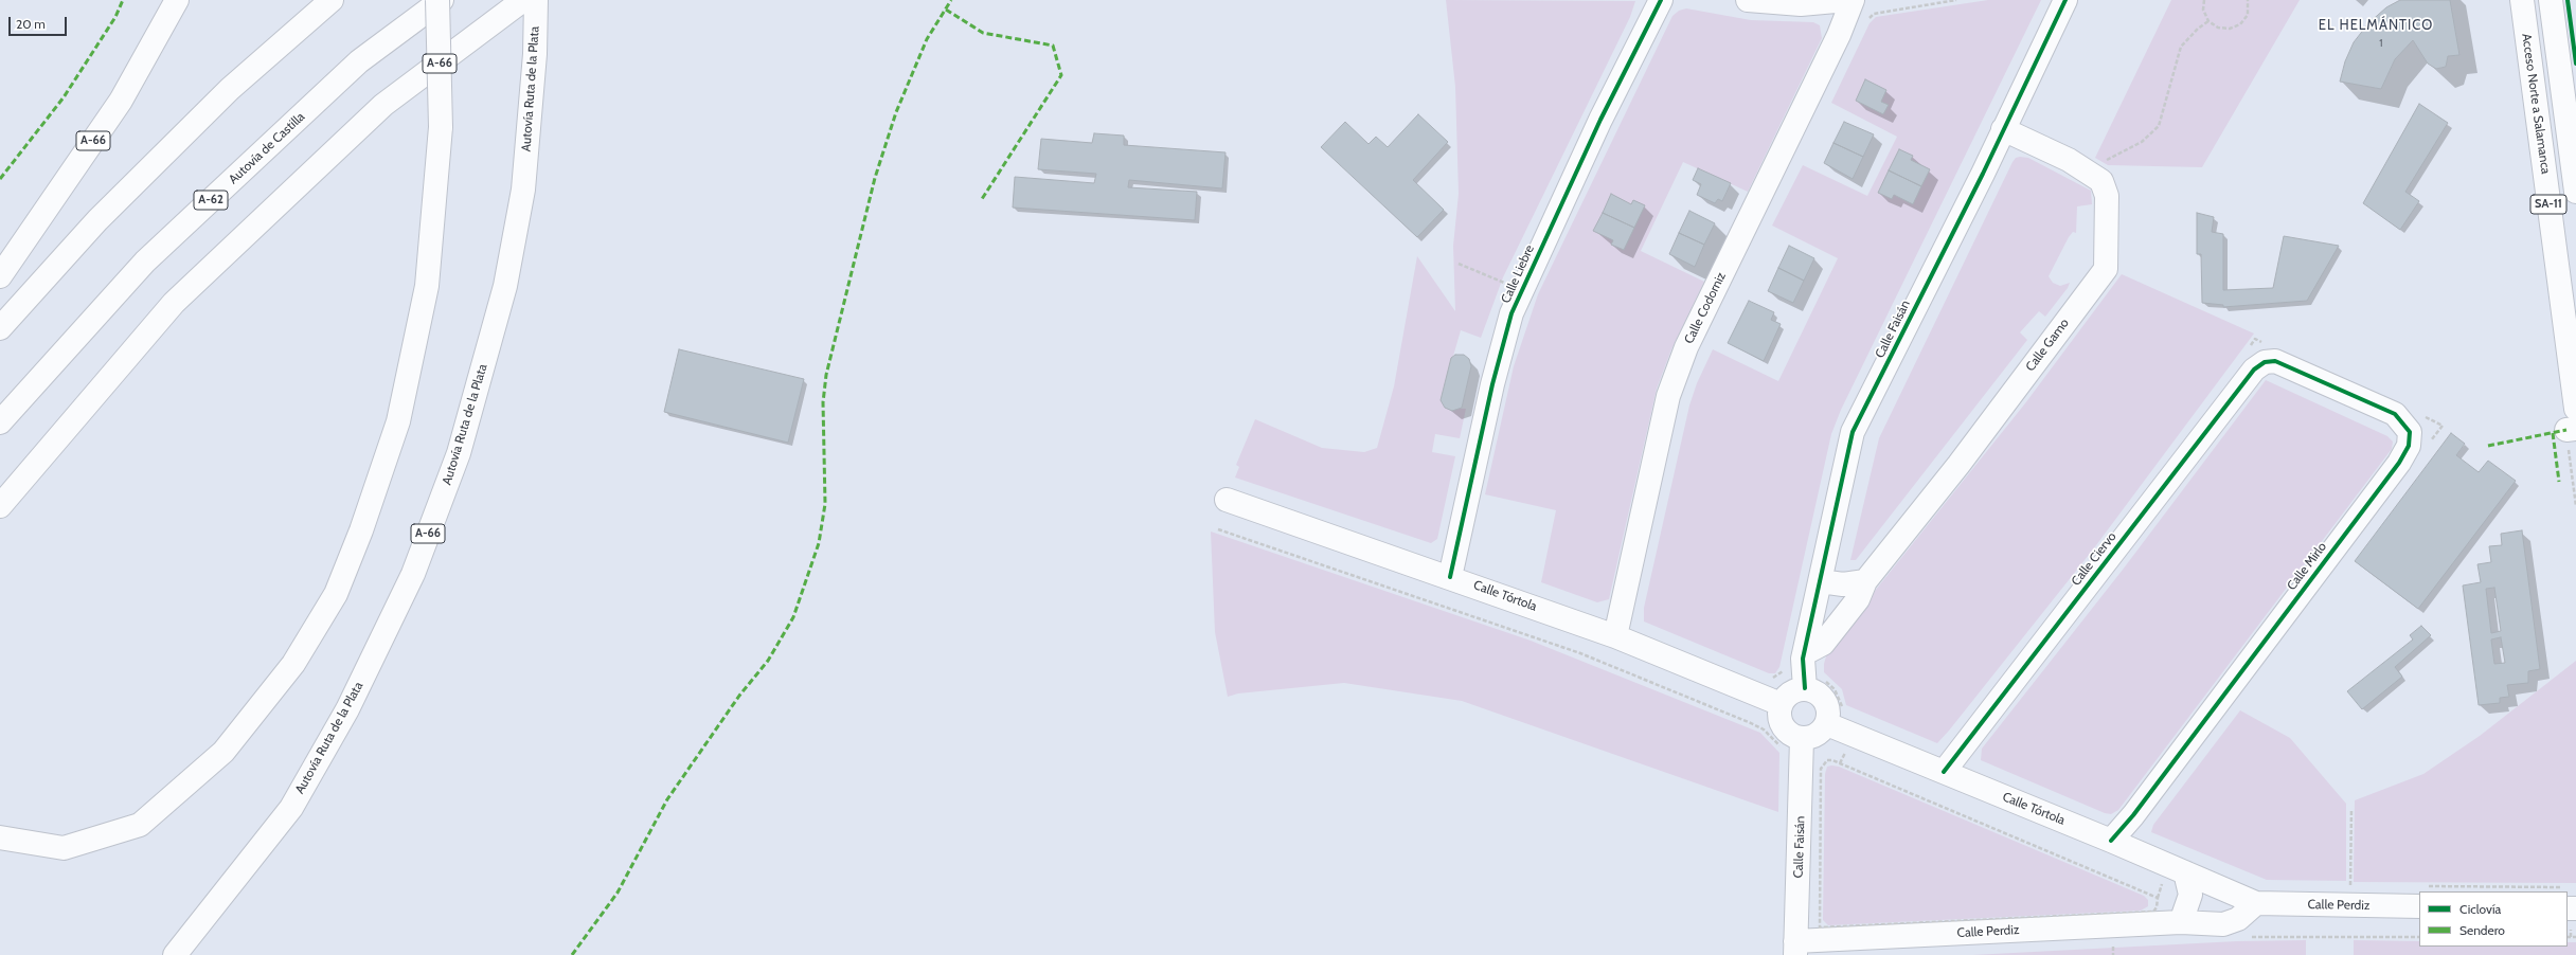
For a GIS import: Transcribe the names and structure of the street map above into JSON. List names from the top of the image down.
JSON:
{
  "streets": {
    "main road": [
      "A-66",
      "Autovía Ruta de la Plata",
      "Acceso Norte a Salamanca",
      "Autovía de Castilla",
      "A-62",
      "SA-11",
      "Calle Liebre",
      "Calle Codorniz",
      "Calle Faisán",
      "Calle Gamo",
      "Calle Ciervo",
      "Calle Mirlo",
      "Calle Tórtola",
      "Calle Perdiz"
    ]
  },
  "crossings": [
    ["Calle Liebre", "Calle Tórtola"],
    ["Calle Codorniz", "Calle Tórtola"],
    ["Calle Faisán", "Calle Gamo"],
    ["Calle Faisán", "Calle Tórtola"],
    ["Calle Faisán", "Calle Perdiz"],
    ["Calle Ciervo", "Calle Mirlo"],
    ["Calle Ciervo", "Calle Tórtola"],
    ["Calle Mirlo", "Calle Tórtola"],
    ["Calle Tórtola", "Calle Perdiz"]
  ],
  "districts": ["EL HELMÁNTICO"],
  "house_numbers": ["1"],
  "legend": ["Ciclovía", "Sendero"],
  "scale_bar": "20 m"
}
